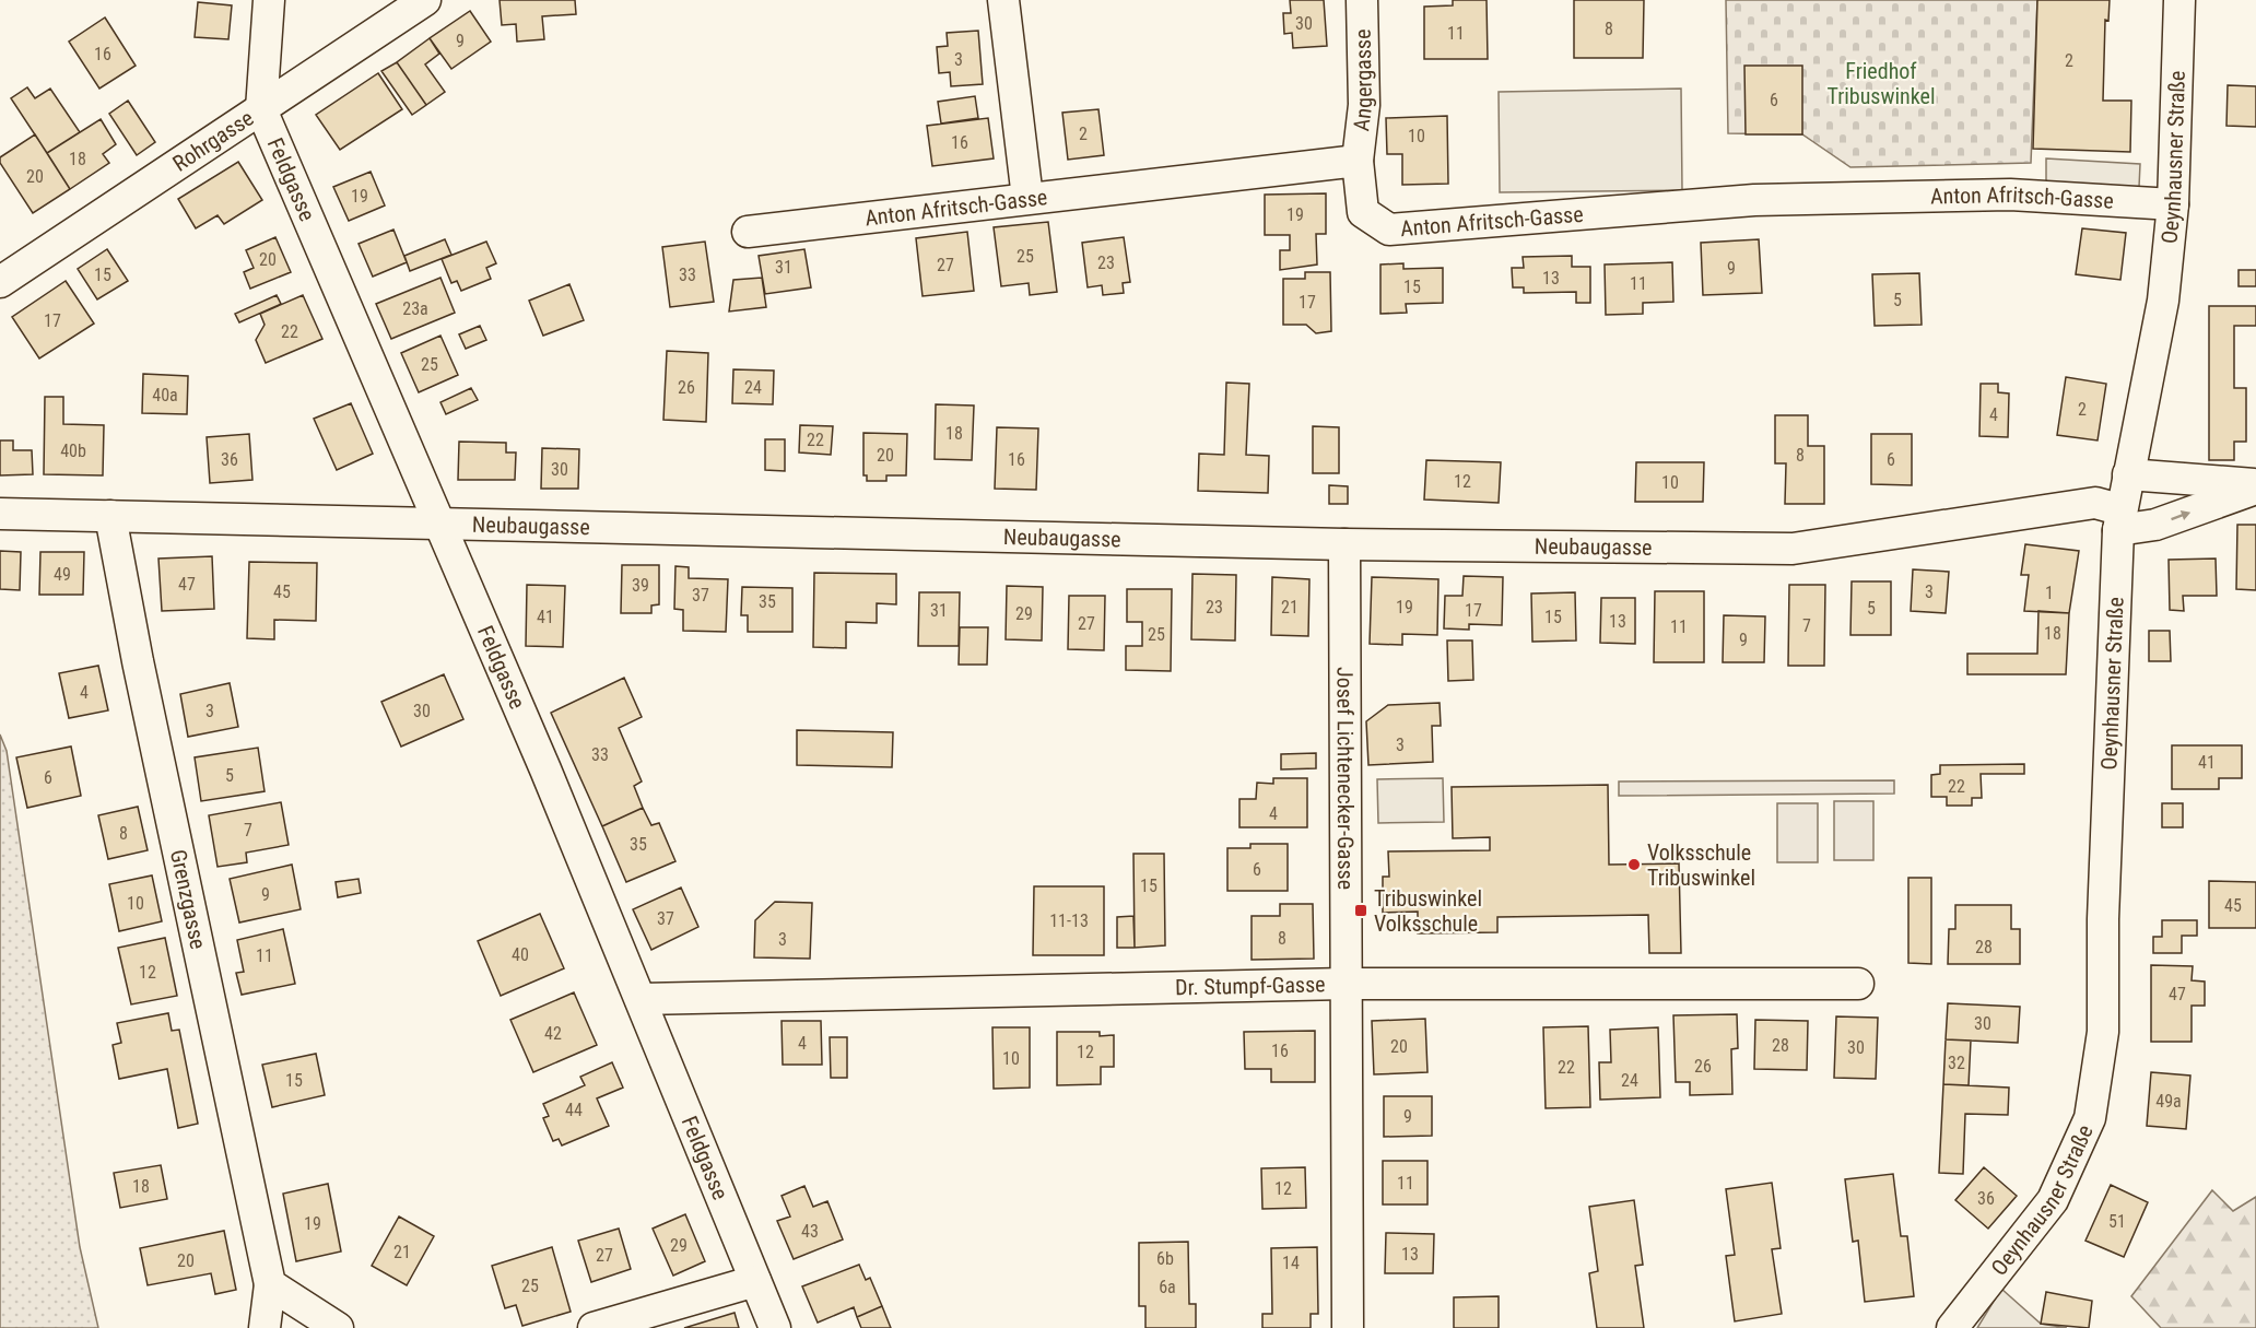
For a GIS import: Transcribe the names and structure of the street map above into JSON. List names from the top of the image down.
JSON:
{
  "streets": {
    "street": [
      "Angergasse",
      "Rohrgasse",
      "Oeynhausner Straße",
      "Feldgasse",
      "Anton Afritsch-Gasse",
      "Neubaugasse",
      "Josef Lichtenecker-Gasse",
      "Grenzgasse",
      "Dr. Stumpf-Gasse"
    ]
  },
  "crossings": [
    ["Angergasse", "Anton Afritsch-Gasse"],
    ["Rohrgasse", "Feldgasse"],
    ["Oeynhausner Straße", "Anton Afritsch-Gasse"],
    ["Oeynhausner Straße", "Neubaugasse"],
    ["Feldgasse", "Neubaugasse"],
    ["Feldgasse", "Dr. Stumpf-Gasse"],
    ["Neubaugasse", "Josef Lichtenecker-Gasse"],
    ["Neubaugasse", "Grenzgasse"],
    ["Josef Lichtenecker-Gasse", "Dr. Stumpf-Gasse"]
  ],
  "parks": ["Friedhof Tribuswinkel"],
  "places": {
    "other": ["Volksschule Tribuswinkel"],
    "transit": ["Tribuswinkel Volksschule"]
  },
  "house_numbers": [
    "30",
    "8",
    "11",
    "9",
    "16",
    "3",
    "2",
    "6",
    "2",
    "10",
    "16",
    "18",
    "20",
    "19",
    "19",
    "25",
    "20",
    "23",
    "27",
    "31",
    "9",
    "15",
    "33",
    "13",
    "11",
    "15",
    "5",
    "17",
    "23a",
    "17",
    "22",
    "25",
    "26",
    "24",
    "40a",
    "2",
    "4",
    "18",
    "22",
    "40b",
    "20",
    "8",
    "36",
    "16",
    "6",
    "30",
    "12",
    "10",
    "49",
    "47",
    "39",
    "45",
    "3",
    "1",
    "37",
    "35",
    "23",
    "21",
    "19",
    "5",
    "31",
    "17",
    "29",
    "41",
    "15",
    "13",
    "27",
    "7",
    "11",
    "18",
    "25",
    "9",
    "4",
    "3",
    "30",
    "3",
    "33",
    "41",
    "5",
    "6",
    "22",
    "4",
    "7",
    "8",
    "35",
    "6",
    "15",
    "9",
    "10",
    "45",
    "37",
    "11-13",
    "8",
    "3",
    "28",
    "40",
    "11",
    "12",
    "47",
    "30",
    "42",
    "4",
    "28",
    "20",
    "30",
    "16",
    "12",
    "10",
    "32",
    "26",
    "22",
    "15",
    "24",
    "49a",
    "44",
    "9",
    "11",
    "18",
    "12",
    "36",
    "51",
    "19",
    "43",
    "29",
    "21",
    "13",
    "27",
    "6b",
    "20",
    "14",
    "25",
    "6a"
  ]
}
